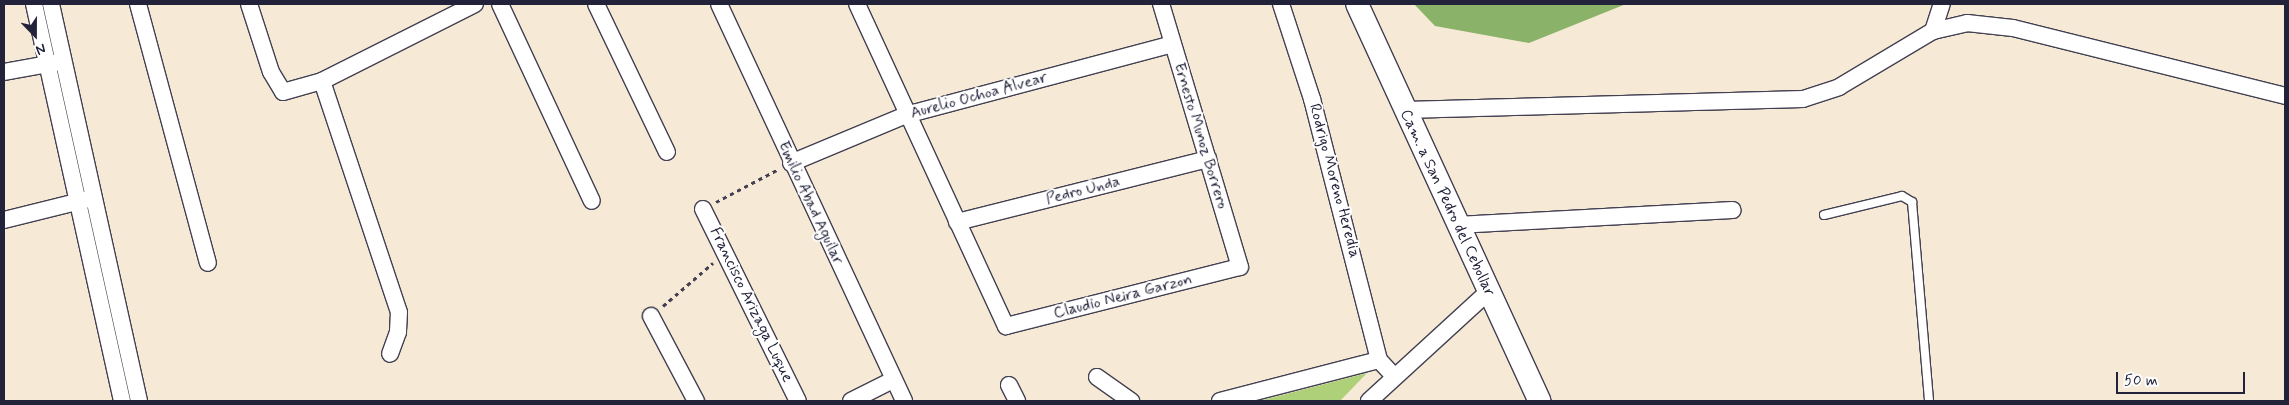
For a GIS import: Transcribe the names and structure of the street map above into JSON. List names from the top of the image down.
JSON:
{
  "streets": {
    "street": [
      "Aurelio Ochoa Alvear",
      "Ernesto Munoz Borrero",
      "Rodrigo Moreno Heredia",
      "Pedro Unda",
      "Emilio Abad Aguilar",
      "Cam. a San Pedro del Cebollar",
      "Claudio Neira Garzon",
      "Francisco Arizaga Luque"
    ]
  },
  "crossings": [
    ["Aurelio Ochoa Alvear", "Ernesto Munoz Borrero"],
    ["Aurelio Ochoa Alvear", "Emilio Abad Aguilar"],
    ["Ernesto Munoz Borrero", "Pedro Unda"],
    ["Ernesto Munoz Borrero", "Claudio Neira Garzon"],
    ["Pedro Unda", "Claudio Neira Garzon"]
  ],
  "scale_bar": "50 m",
  "north": "bottom"
}
